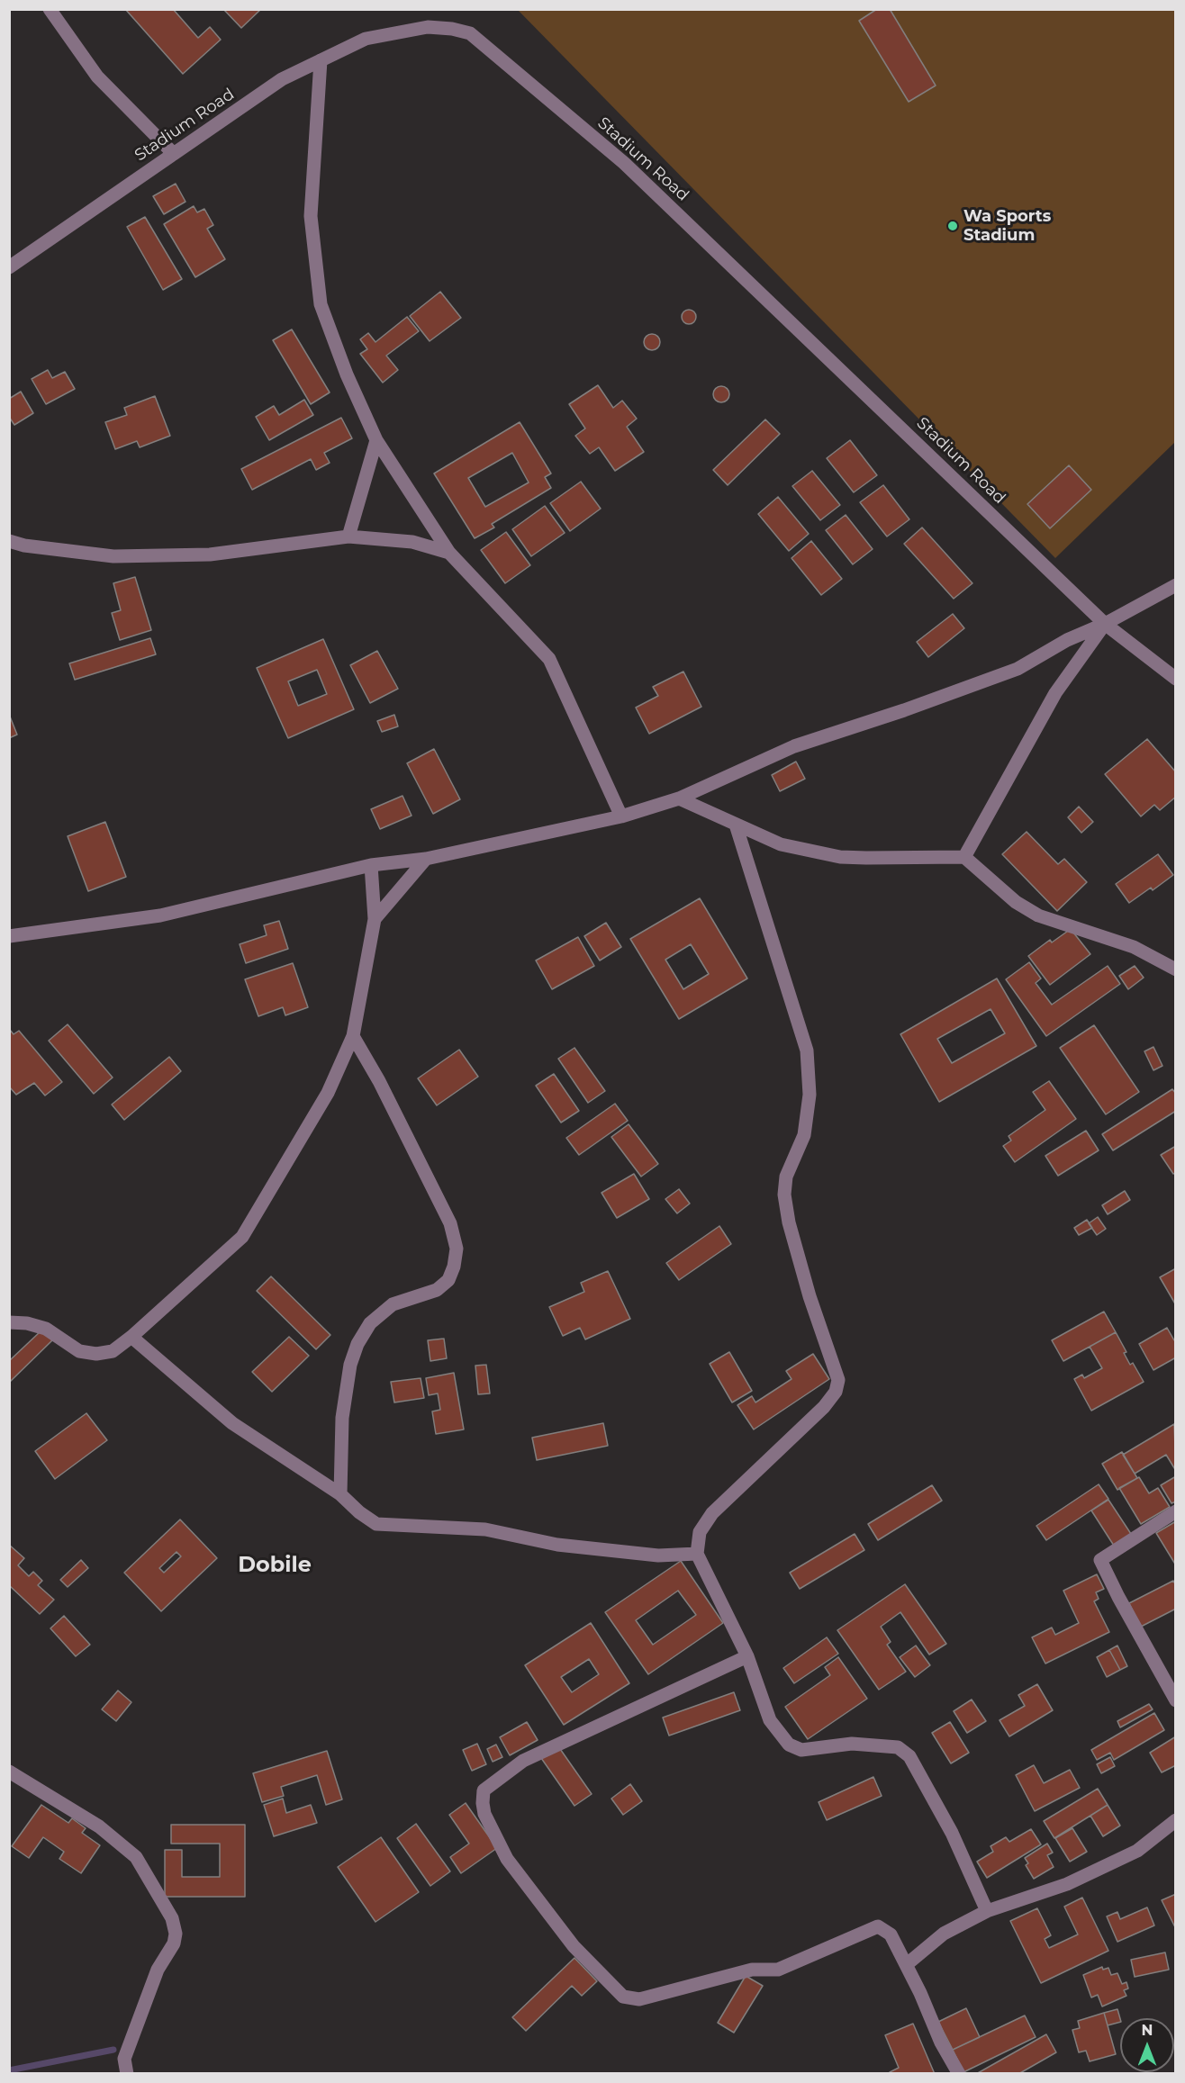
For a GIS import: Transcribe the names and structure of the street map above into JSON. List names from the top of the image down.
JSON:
{
  "streets": {
    "street": ["Stadium Road"]
  },
  "districts": ["Dobile"],
  "places": ["Wa Sports Stadium"],
  "north": "top"
}
